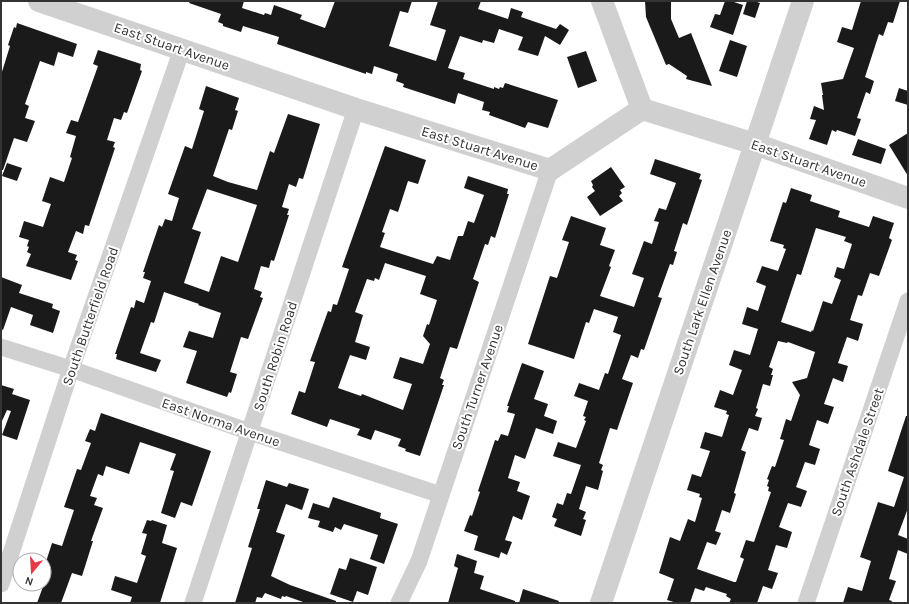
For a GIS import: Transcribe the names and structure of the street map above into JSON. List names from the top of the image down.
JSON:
{
  "streets": {
    "street": [
      "East Stuart Avenue",
      "South Lark Ellen Avenue",
      "South Butterfield Road",
      "South Robin Road",
      "South Turner Avenue",
      "East Norma Avenue",
      "South Ashdale Street"
    ]
  },
  "crossings": [
    ["East Stuart Avenue", "South Lark Ellen Avenue"],
    ["East Stuart Avenue", "South Butterfield Road"],
    ["East Stuart Avenue", "South Robin Road"],
    ["East Stuart Avenue", "South Turner Avenue"],
    ["South Butterfield Road", "East Norma Avenue"],
    ["South Robin Road", "East Norma Avenue"],
    ["South Turner Avenue", "East Norma Avenue"]
  ],
  "north": "bottom"
}
